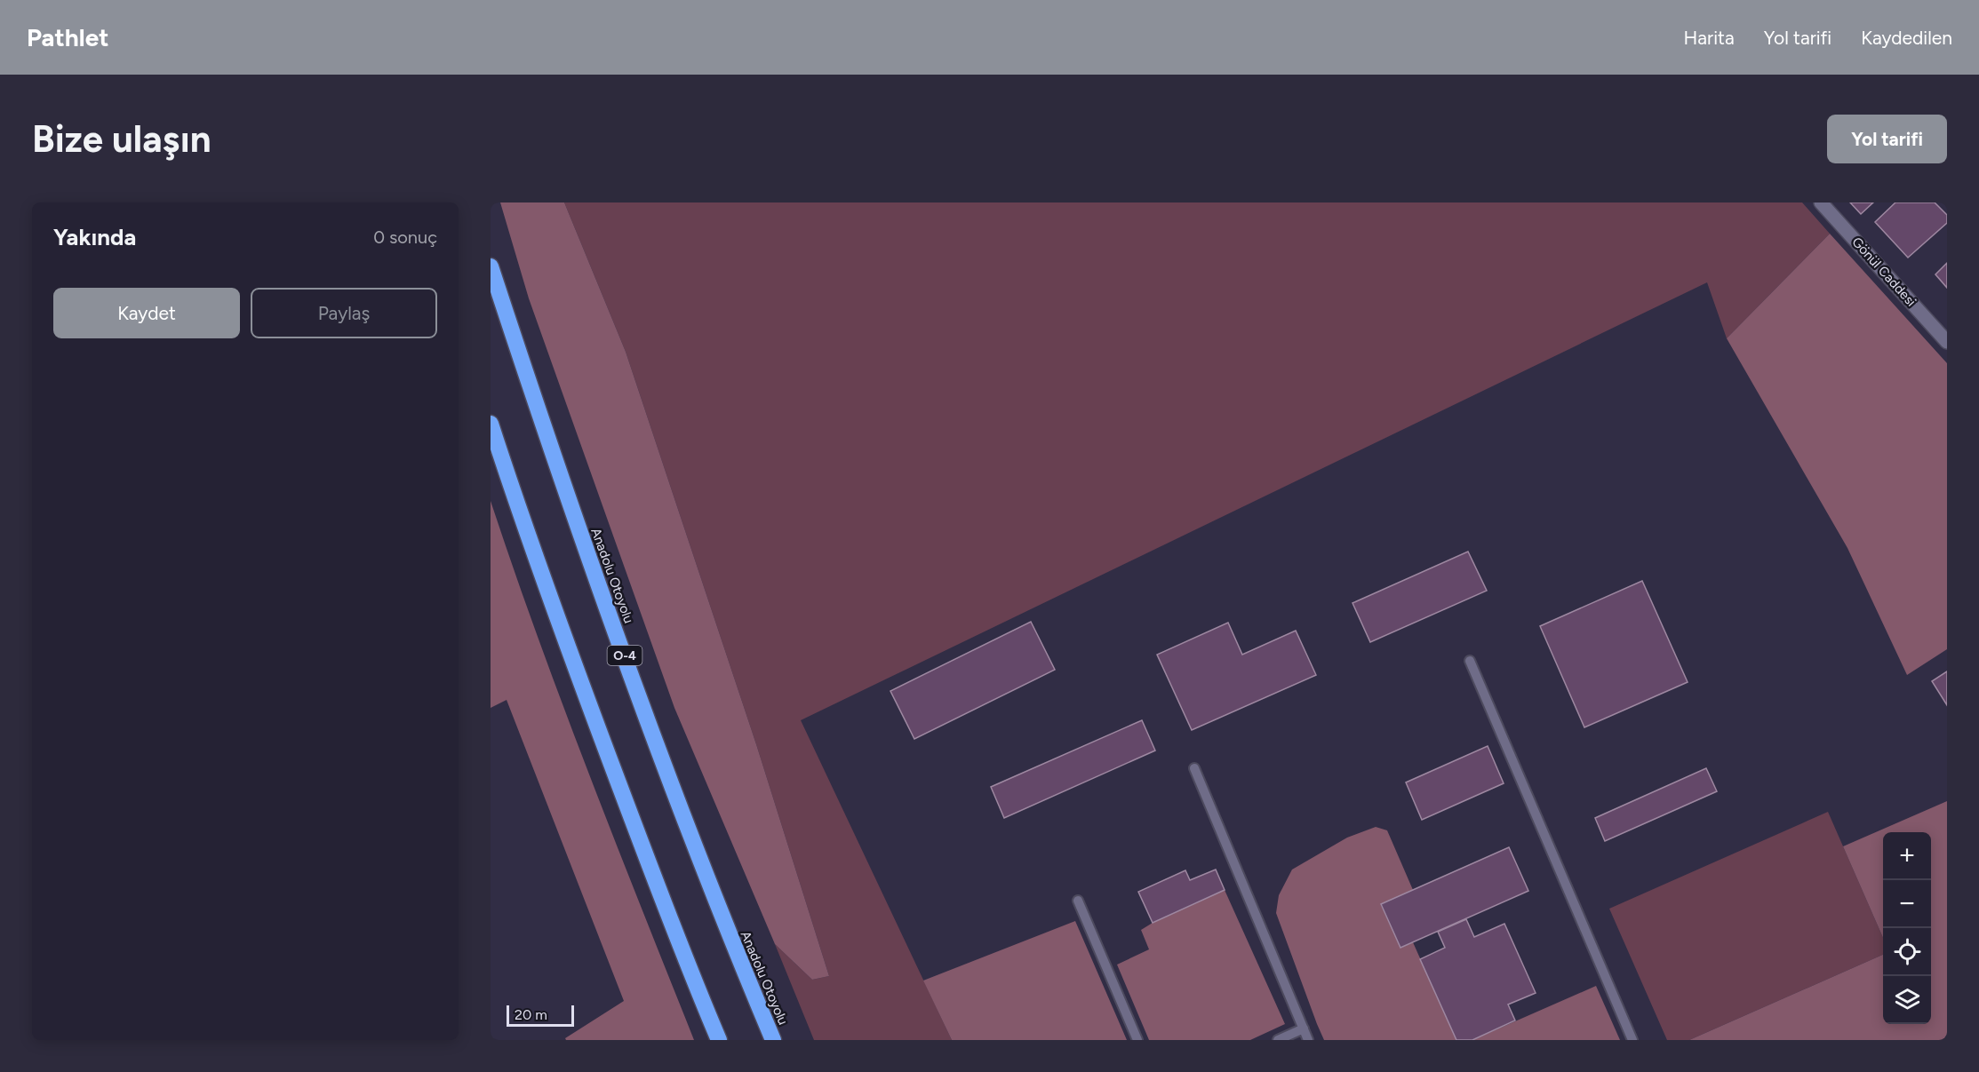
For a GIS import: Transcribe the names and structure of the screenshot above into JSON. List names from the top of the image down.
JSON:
{
  "streets": {
    "highway": ["Anadolu Otoyolu", "O-4"],
    "street": ["Gönül Caddesi"]
  },
  "scale_bar": "20 m",
  "page": {
    "header": "Pathlet",
    "nav": ["Harita", "Yol tarifi", "Kaydedilen"],
    "buttons": [
      "Yol tarifi",
      ["Kaydet", "Paylaş"]
    ],
    "title": "Bize ulaşın",
    "heading": ["Yakında", "0 sonuç"],
    "map_buttons": ["+", "−"],
    "scale": "20 m"
  }
}
